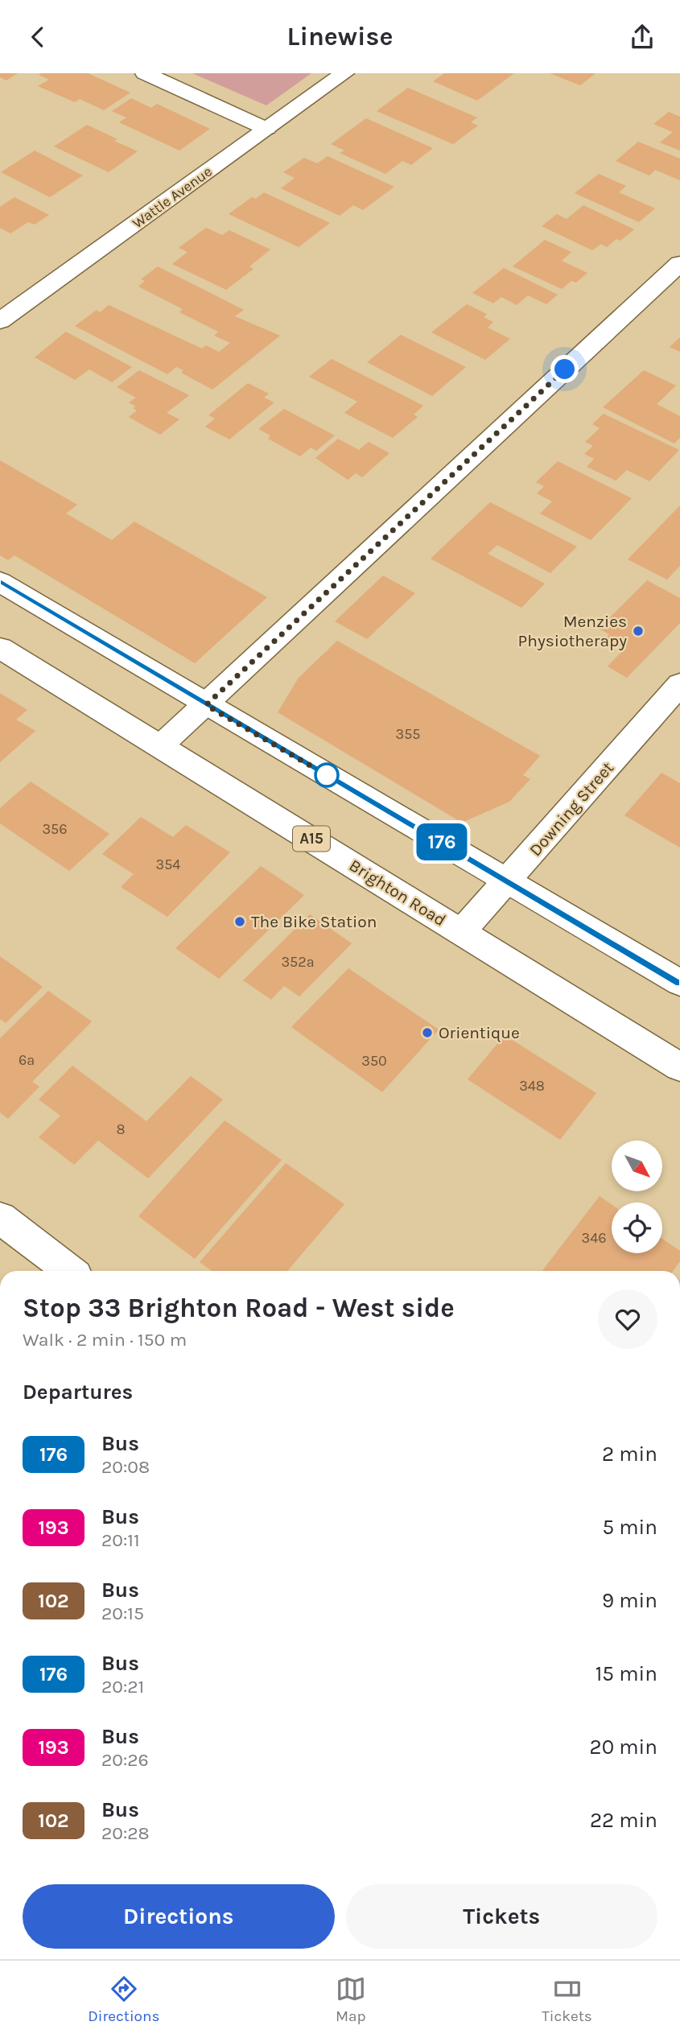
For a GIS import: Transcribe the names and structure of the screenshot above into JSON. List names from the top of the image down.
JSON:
{
  "streets": {
    "street": [
      "Wattle Avenue",
      "Downing Street",
      "A15",
      "Brighton Road"
    ]
  },
  "crossings": [
    ["Downing Street", "Brighton Road"]
  ],
  "places": ["Menzies Physiotherapy", "The Bike Station", "Orientique"],
  "lines": ["bus line 176"],
  "house_numbers": [
    "355",
    "356",
    "354",
    "352a",
    "6a",
    "350",
    "348",
    "8",
    "346"
  ],
  "north": "bottom right",
  "page": {
    "header": "Linewise",
    "on_map": "176",
    "heading": [
      ["Stop 33 Brighton Road - West side", "Walk · 2 min · 150 m"],
      "Departures"
    ],
    "list": [
      {
        "mark": "176",
        "name": "Bus",
        "note": "20:08",
        "value": "2 min"
      },
      {
        "mark": "193",
        "name": "Bus",
        "note": "20:11",
        "value": "5 min"
      },
      {
        "mark": "102",
        "name": "Bus",
        "note": "20:15",
        "value": "9 min"
      },
      {
        "mark": "176",
        "name": "Bus",
        "note": "20:21",
        "value": "15 min"
      },
      {
        "mark": "193",
        "name": "Bus",
        "note": "20:26",
        "value": "20 min"
      },
      {
        "mark": "102",
        "name": "Bus",
        "note": "20:28",
        "value": "22 min"
      }
    ],
    "buttons": ["Directions", "Tickets"],
    "tabs": ["Directions", "Map", "Tickets"]
  }
}
